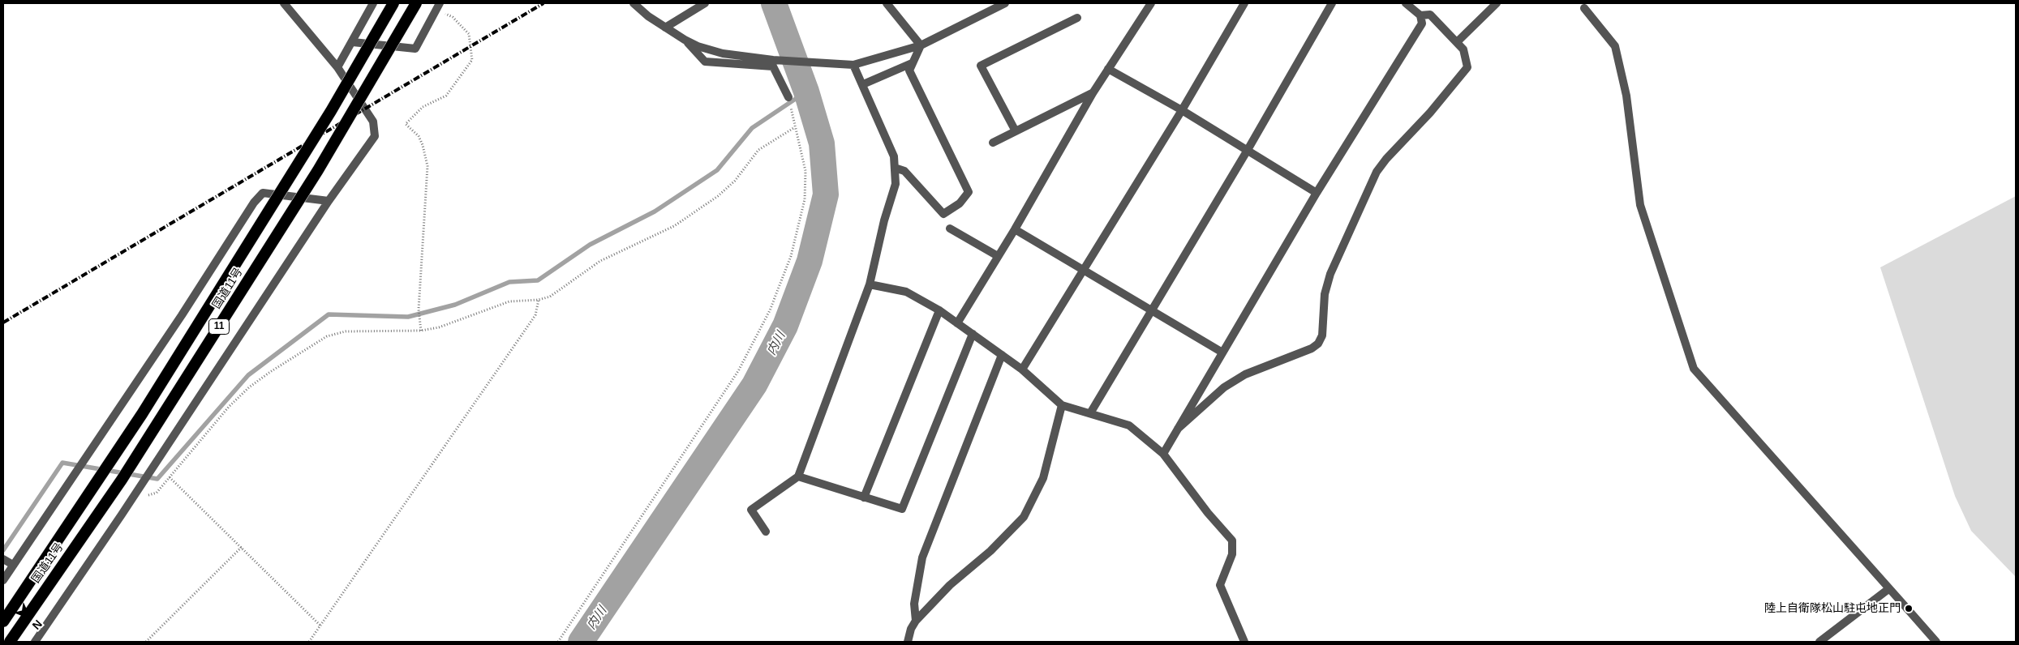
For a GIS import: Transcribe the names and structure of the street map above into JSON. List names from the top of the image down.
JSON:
{
  "streets": {
    "highway": ["国道11号", "11"]
  },
  "water": ["内川"],
  "places": ["陸上自衛隊松山駐屯地正門"],
  "north": "bottom right"
}
